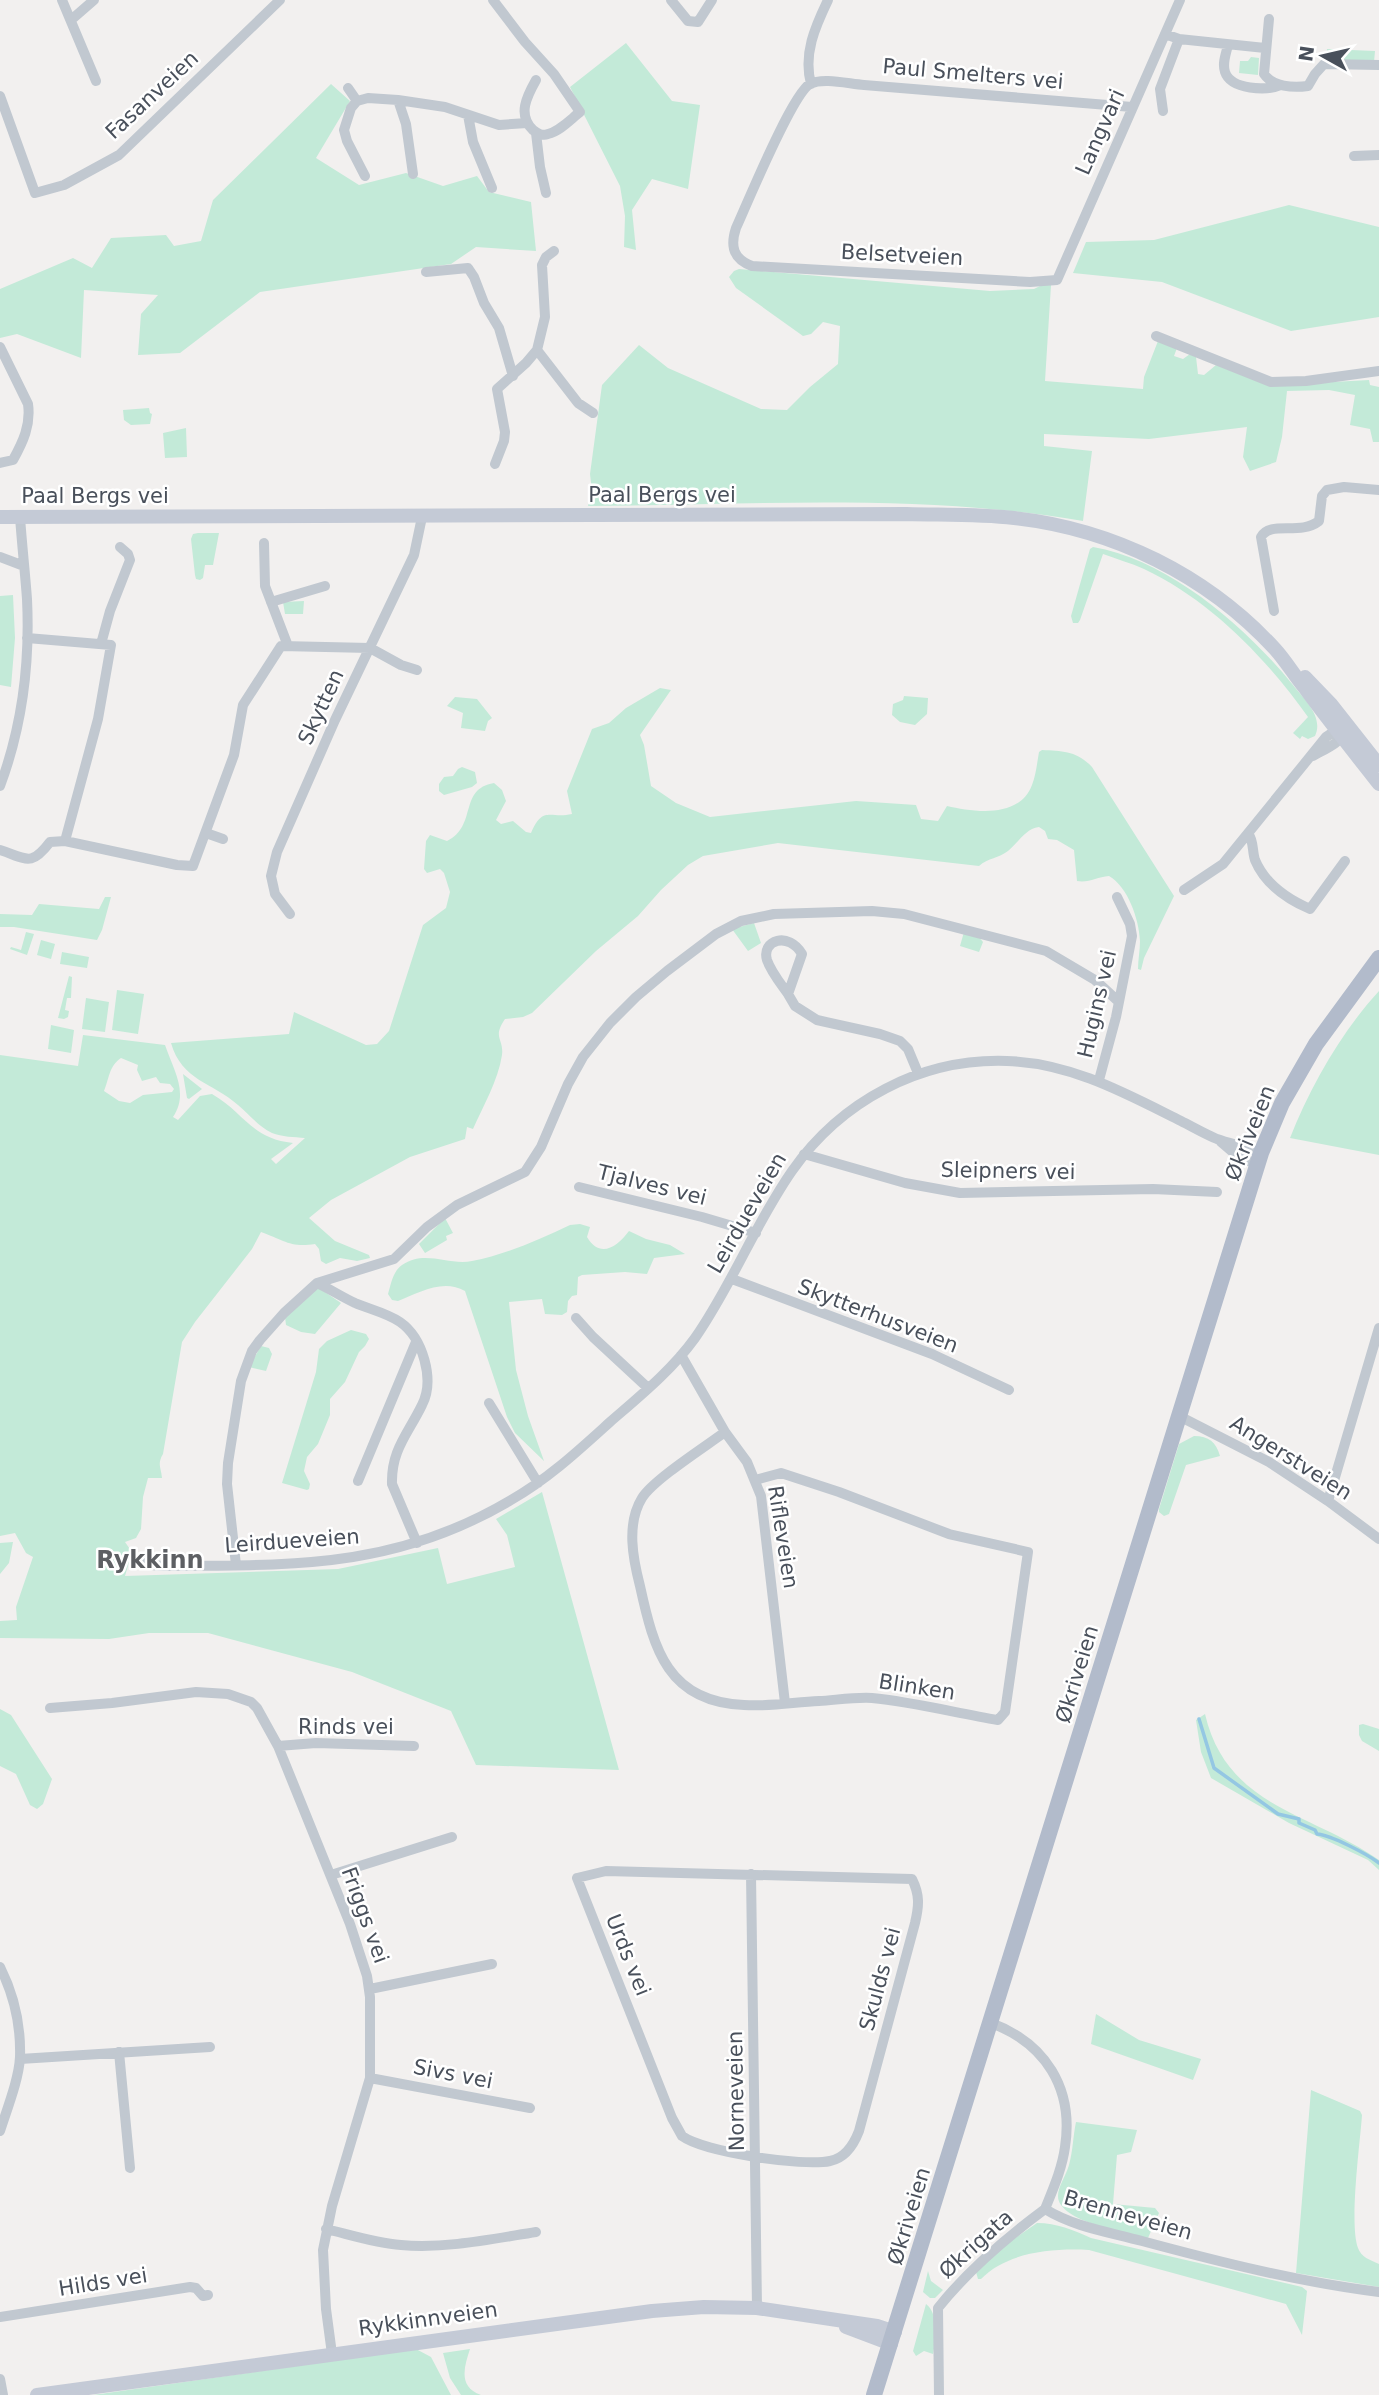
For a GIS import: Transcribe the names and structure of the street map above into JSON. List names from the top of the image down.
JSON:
{
  "streets": {
    "main road": ["Økriveien"],
    "street": [
      "Paul Smelters vei",
      "Fasanveien",
      "Langvari",
      "Belsetveien",
      "Paal Bergs vei",
      "Skytten",
      "Hugins vei",
      "Sleipners vei",
      "Tjalves vei",
      "Leirdueveien",
      "Skytterhusveien",
      "Angerstveien",
      "Rifleveien",
      "Blinken",
      "Rinds vei",
      "Friggs vei",
      "Urds vei",
      "Skulds vei",
      "Sivs vei",
      "Norneveien",
      "Brenneveien",
      "Økrigata",
      "Hilds vei",
      "Rykkinnveien"
    ]
  },
  "crossings": [
    ["Paul Smelters vei", "Langvari"],
    ["Paul Smelters vei", "Belsetveien"],
    ["Langvari", "Belsetveien"],
    ["Paal Bergs vei", "Skytten"],
    ["Hugins vei", "Leirdueveien"],
    ["Økriveien", "Leirdueveien"],
    ["Økriveien", "Angerstveien"],
    ["Økriveien", "Brenneveien"],
    ["Økriveien", "Rykkinnveien"],
    ["Sleipners vei", "Leirdueveien"],
    ["Tjalves vei", "Leirdueveien"],
    ["Leirdueveien", "Skytterhusveien"],
    ["Leirdueveien", "Rifleveien"],
    ["Rifleveien", "Blinken"],
    ["Rinds vei", "Friggs vei"],
    ["Friggs vei", "Sivs vei"],
    ["Friggs vei", "Rykkinnveien"],
    ["Urds vei", "Skulds vei"],
    ["Urds vei", "Norneveien"],
    ["Skulds vei", "Norneveien"],
    ["Norneveien", "Rykkinnveien"],
    ["Brenneveien", "Økrigata"]
  ],
  "districts": ["Rykkinn"],
  "north": "left"
}
